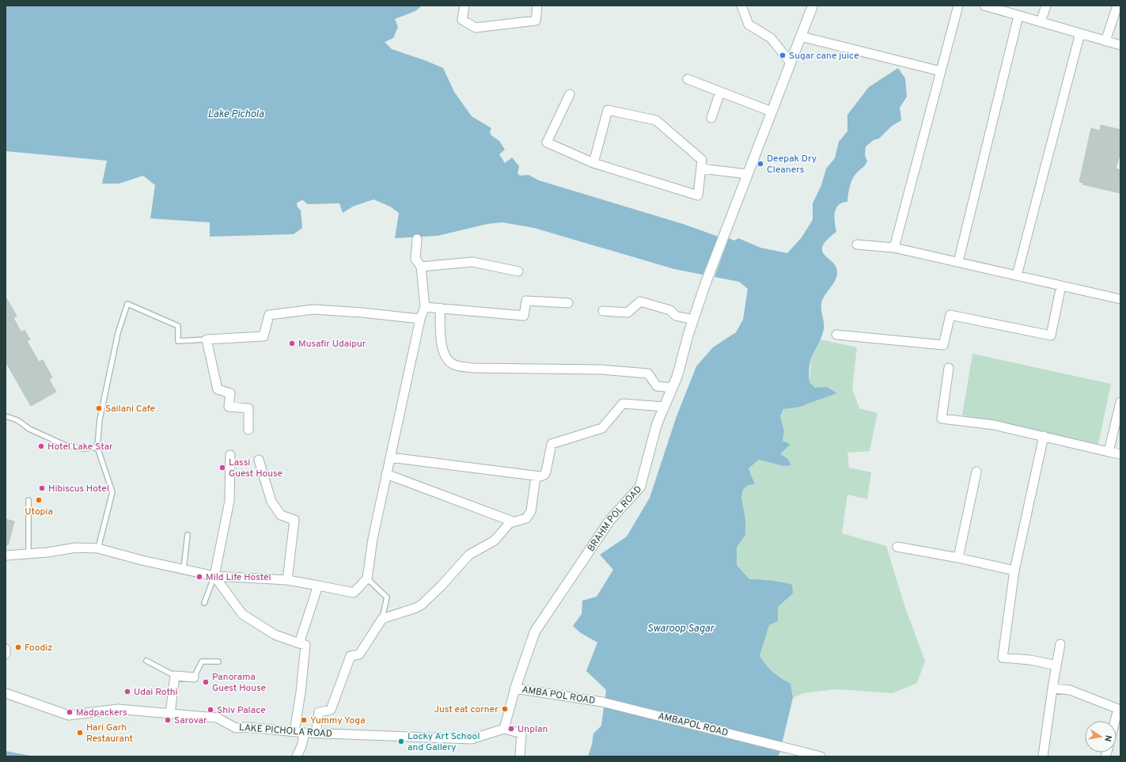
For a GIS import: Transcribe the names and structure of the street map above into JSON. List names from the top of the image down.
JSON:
{
  "streets": {
    "street": [
      "BRAHM POL ROAD",
      "AMBA POL ROAD",
      "AMBAPOL ROAD",
      "LAKE PICHOLA ROAD"
    ]
  },
  "crossings": [
    ["BRAHM POL ROAD", "AMBA POL ROAD"],
    ["AMBA POL ROAD", "AMBAPOL ROAD"]
  ],
  "water": ["Lake Pichola", "Swaroop Sagar"],
  "places": [
    "Sugar cane juice",
    "Deepak Dry Cleaners",
    "Musafir Udaipur",
    "Sailani Cafe",
    "Hotel Lake Star",
    "Lassi Guest House",
    "Hibiscus Hotel",
    "Utopia",
    "Mild Life Hostel",
    "Foodiz",
    "Panorama Guest House",
    "Udai Rothi",
    "Just eat corner",
    "Shiv Palace",
    "Madpackers",
    "Sarovar",
    "Yummy Yoga",
    "Unplan",
    "Hari Garh Restaurant",
    "Locky Art School and Gallery"
  ],
  "north": "right"
}
